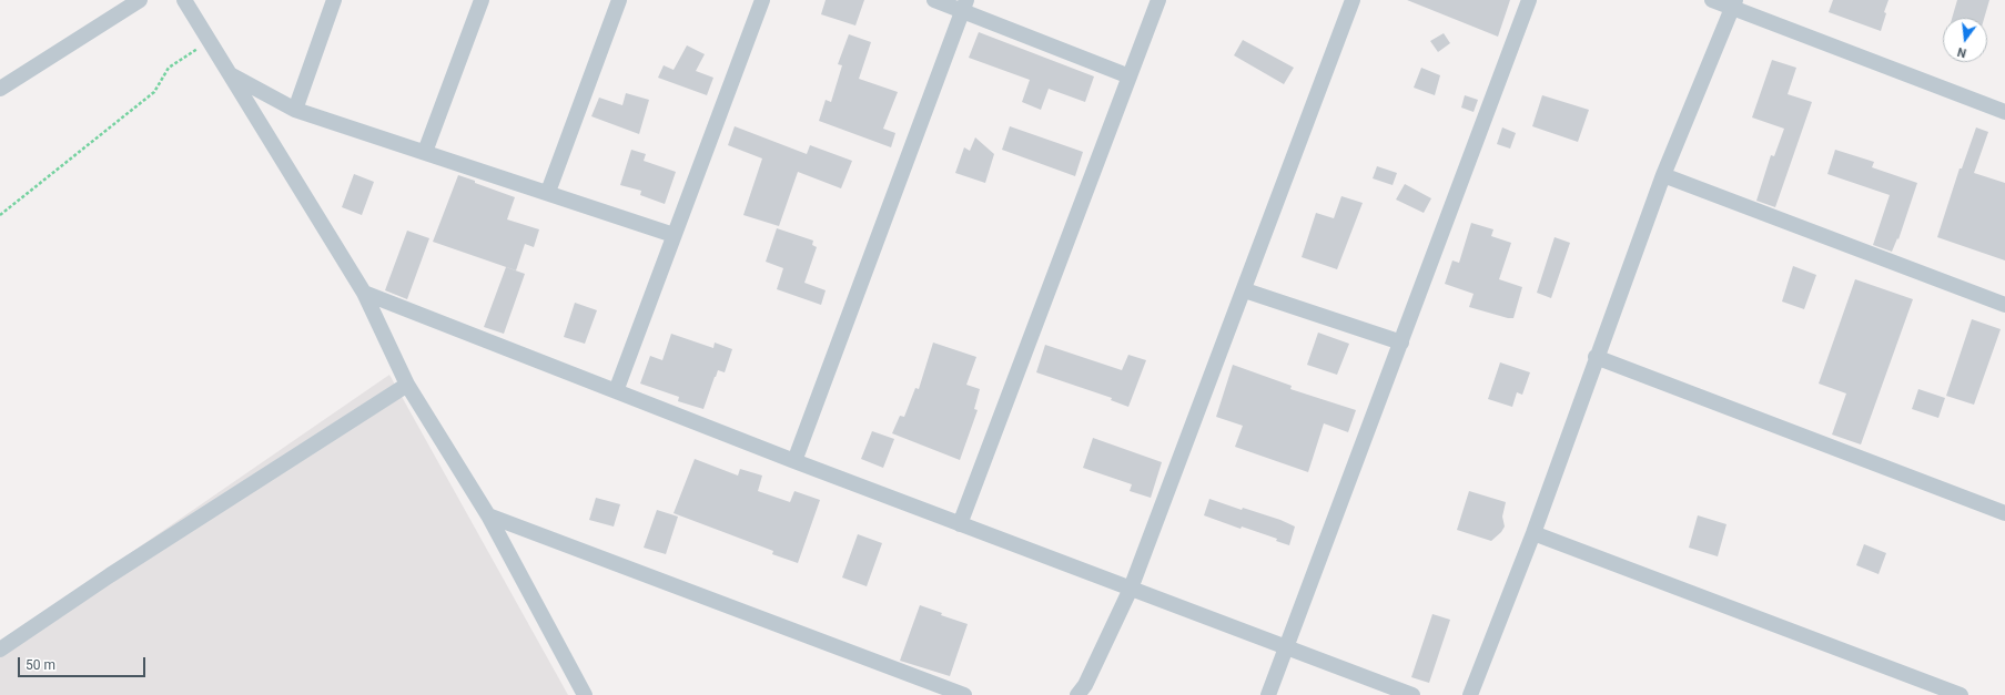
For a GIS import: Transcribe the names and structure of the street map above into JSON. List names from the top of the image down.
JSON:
{
  "scale_bar": "50 m",
  "north": "bottom"
}
